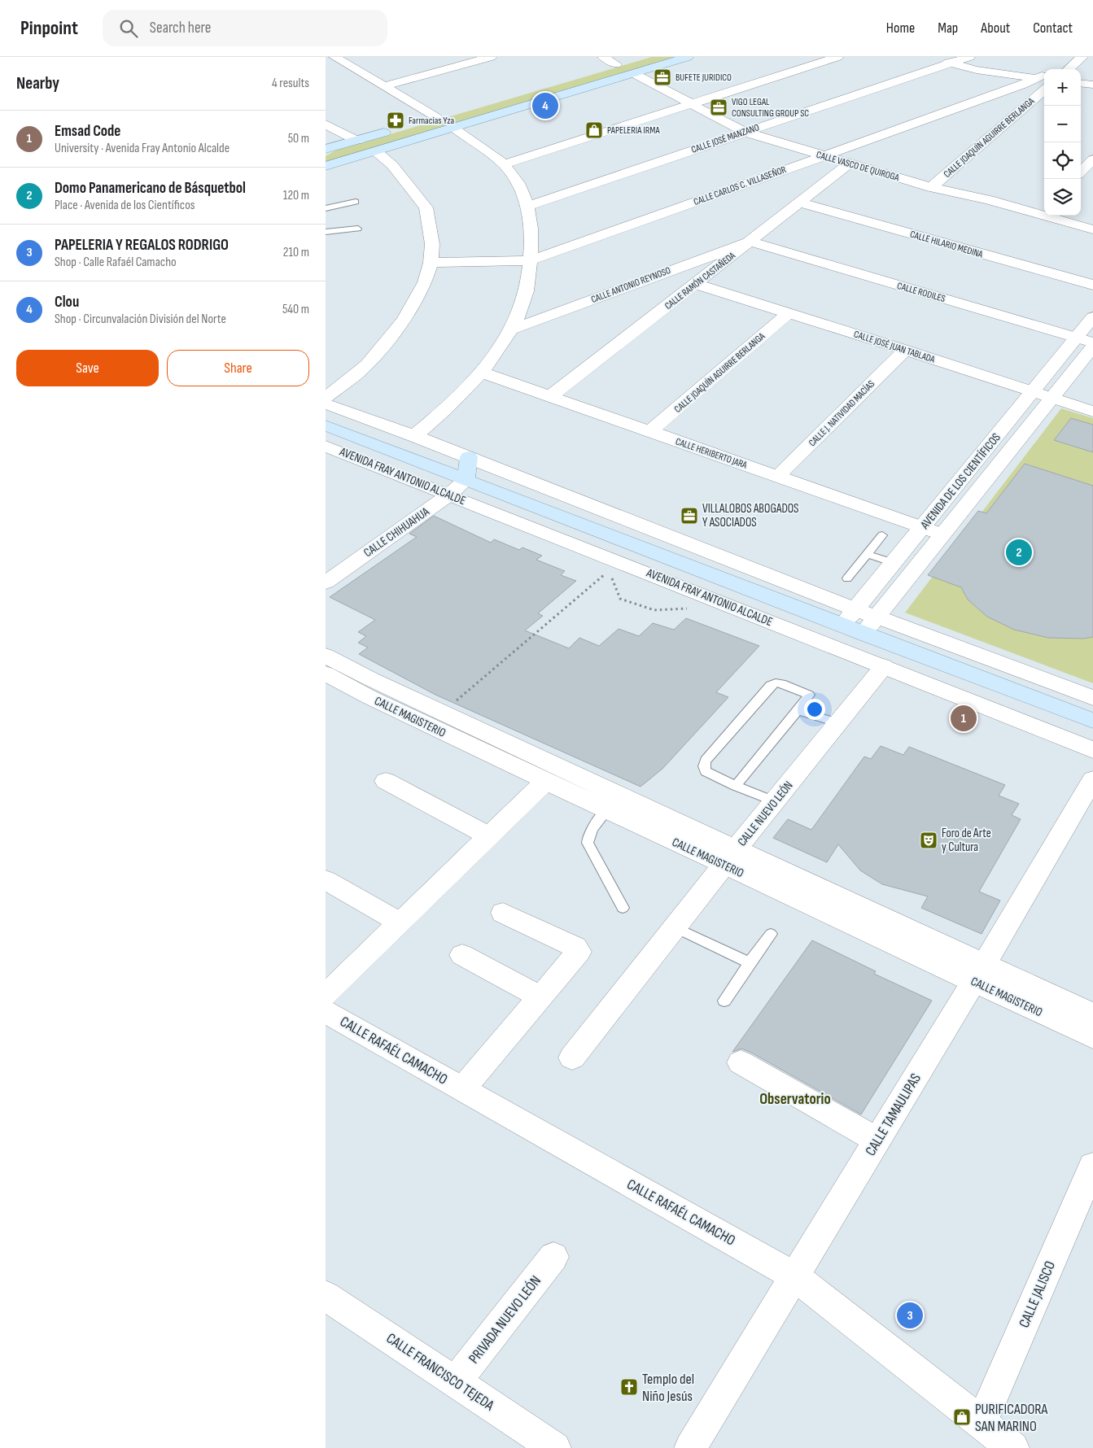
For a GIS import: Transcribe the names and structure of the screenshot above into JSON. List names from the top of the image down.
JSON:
{
  "streets": {
    "main road": ["AVENIDA FRAY ANTONIO ALCALDE"],
    "street": [
      "CALLE JOAQUÍN AGUIRRE BERLANGA",
      "CALLE JOSÉ MANZANO",
      "CALLE VASCO DE QUIROGA",
      "CALLE CARLOS C. VILLASEÑOR",
      "CALLE HILARIO MEDINA",
      "CALLE RAMÓN CASTAÑEDA",
      "CALLE ANTONIO REYNOSO",
      "CALLE RODILES",
      "CALLE JOSÉ JUAN TABLADA",
      "CALLE J. NATIVIDAD MACÍAS",
      "CALLE HERIBERTO JARA",
      "AVENIDA DE LOS CIENTÍFICOS",
      "CALLE CHIHUAHUA",
      "CALLE MAGISTERIO",
      "CALLE NUEVO LEÓN",
      "CALLE RAFAÉL CAMACHO",
      "CALLE TAMAULIPAS",
      "CALLE JALISCO",
      "PRIVADA NUEVO LEÓN",
      "CALLE FRANCISCO TEJEDA"
    ]
  },
  "crossings": [
    ["CALLE JOAQUÍN AGUIRRE BERLANGA", "CALLE VASCO DE QUIROGA"],
    ["CALLE JOAQUÍN AGUIRRE BERLANGA", "CALLE CARLOS C. VILLASEÑOR"],
    ["CALLE JOAQUÍN AGUIRRE BERLANGA", "CALLE JOSÉ JUAN TABLADA"],
    ["CALLE JOAQUÍN AGUIRRE BERLANGA", "CALLE HERIBERTO JARA"],
    ["CALLE JOSÉ MANZANO", "CALLE VASCO DE QUIROGA"],
    ["CALLE VASCO DE QUIROGA", "CALLE CARLOS C. VILLASEÑOR"],
    ["CALLE VASCO DE QUIROGA", "CALLE RAMÓN CASTAÑEDA"],
    ["CALLE HILARIO MEDINA", "CALLE RAMÓN CASTAÑEDA"],
    ["CALLE RAMÓN CASTAÑEDA", "CALLE ANTONIO REYNOSO"],
    ["CALLE RAMÓN CASTAÑEDA", "CALLE RODILES"],
    ["CALLE RAMÓN CASTAÑEDA", "CALLE JOSÉ JUAN TABLADA"],
    ["CALLE RAMÓN CASTAÑEDA", "CALLE HERIBERTO JARA"],
    ["CALLE ANTONIO REYNOSO", "CALLE RODILES"],
    ["CALLE RODILES", "AVENIDA DE LOS CIENTÍFICOS"],
    ["CALLE JOSÉ JUAN TABLADA", "CALLE J. NATIVIDAD MACÍAS"],
    ["CALLE JOSÉ JUAN TABLADA", "AVENIDA DE LOS CIENTÍFICOS"],
    ["CALLE J. NATIVIDAD MACÍAS", "CALLE HERIBERTO JARA"],
    ["CALLE HERIBERTO JARA", "AVENIDA DE LOS CIENTÍFICOS"],
    ["AVENIDA FRAY ANTONIO ALCALDE", "AVENIDA DE LOS CIENTÍFICOS"],
    ["AVENIDA FRAY ANTONIO ALCALDE", "CALLE CHIHUAHUA"],
    ["AVENIDA FRAY ANTONIO ALCALDE", "CALLE NUEVO LEÓN"],
    ["CALLE MAGISTERIO", "CALLE NUEVO LEÓN"],
    ["CALLE MAGISTERIO", "CALLE TAMAULIPAS"],
    ["CALLE RAFAÉL CAMACHO", "CALLE TAMAULIPAS"],
    ["CALLE RAFAÉL CAMACHO", "CALLE JALISCO"],
    ["PRIVADA NUEVO LEÓN", "CALLE FRANCISCO TEJEDA"]
  ],
  "districts": ["Observatorio"],
  "places": {
    "office": ["BUFETE JURIDICO", "VIGO LEGAL CONSULTING GROUP SC", "VILLALOBOS ABOGADOS Y ASOCIADOS"],
    "pharmacy": ["Farmacias Yza"],
    "shop": ["PAPELERIA IRMA", "PURIFICADORA SAN MARINO"],
    "theatre": ["Foro de Arte y Cultura"],
    "church": ["Templo del Niño Jesús"]
  },
  "page": {
    "header": "Pinpoint",
    "search": "Search here",
    "nav": [
      "Home",
      "Map",
      "About",
      "Contact"
    ],
    "heading": ["Nearby", "4 results"],
    "map_buttons": ["+", "−"],
    "pins": [
      "4",
      "2",
      "1",
      "3"
    ],
    "list": [
      {
        "mark": "1",
        "name": "Emsad Code",
        "note": "University · Avenida Fray Antonio Alcalde",
        "value": "50 m"
      },
      {
        "mark": "2",
        "name": "Domo Panamericano de Básquetbol",
        "note": "Place · Avenida de los Científicos",
        "value": "120 m"
      },
      {
        "mark": "3",
        "name": "PAPELERIA Y REGALOS RODRIGO",
        "note": "Shop · Calle Rafaél Camacho",
        "value": "210 m"
      },
      {
        "mark": "4",
        "name": "Clou",
        "note": "Shop · Circunvalación División del Norte",
        "value": "540 m"
      }
    ],
    "buttons": ["Save", "Share"]
  }
}
